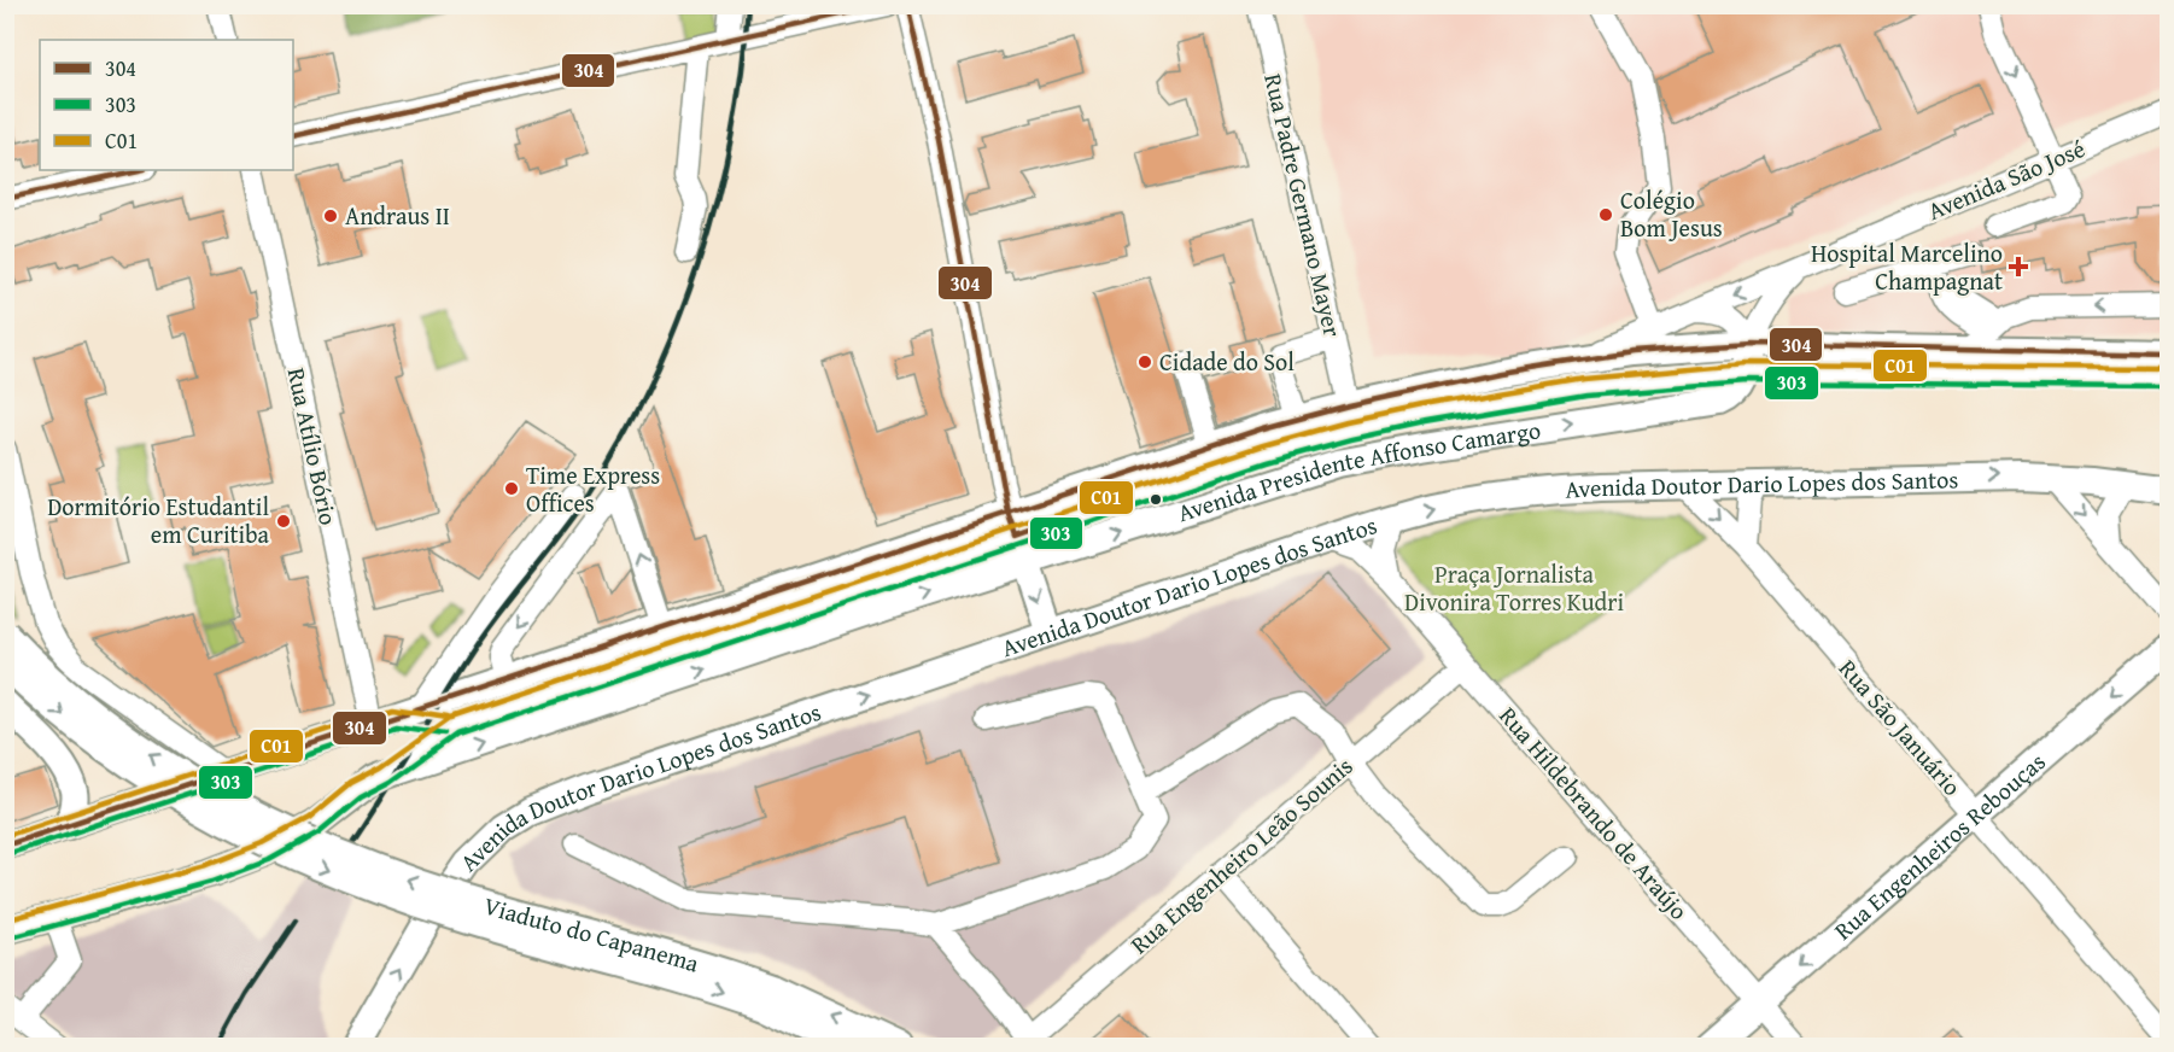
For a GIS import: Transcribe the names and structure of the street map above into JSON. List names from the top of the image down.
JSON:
{
  "streets": {
    "main road": [
      "Avenida Presidente Affonso Camargo",
      "Avenida Doutor Dario Lopes dos Santos",
      "Rua Engenheiros Rebouças",
      "Viaduto do Capanema"
    ],
    "street": [
      "Avenida São José",
      "Rua Padre Germano Mayer",
      "Rua Atílio Bório",
      "Rua São Januário",
      "Rua Hildebrando de Araújo",
      "Rua Engenheiro Leão Sounis"
    ]
  },
  "crossings": [
    ["Avenida Doutor Dario Lopes dos Santos", "Rua São Januário"],
    ["Avenida Doutor Dario Lopes dos Santos", "Rua Hildebrando de Araújo"],
    ["Rua São Januário", "Rua Engenheiros Rebouças"],
    ["Rua Hildebrando de Araújo", "Rua Engenheiros Rebouças"],
    ["Rua Hildebrando de Araújo", "Rua Engenheiro Leão Sounis"]
  ],
  "one_way": ["Rua Engenheiros Rebouças"],
  "parks": ["Praça Jornalista Divonira Torres Kudri"],
  "places": {
    "other": [
      "Colégio Bom Jesus",
      "Andraus II",
      "Cidade do Sol",
      "Time Express Offices",
      "Dormitório Estudantil em Curitiba"
    ],
    "health": ["Hospital Marcelino Champagnat"]
  },
  "lines": ["transit line 304", "transit line C01", "transit line 303"],
  "legend": ["304", "303", "C01"]
}
